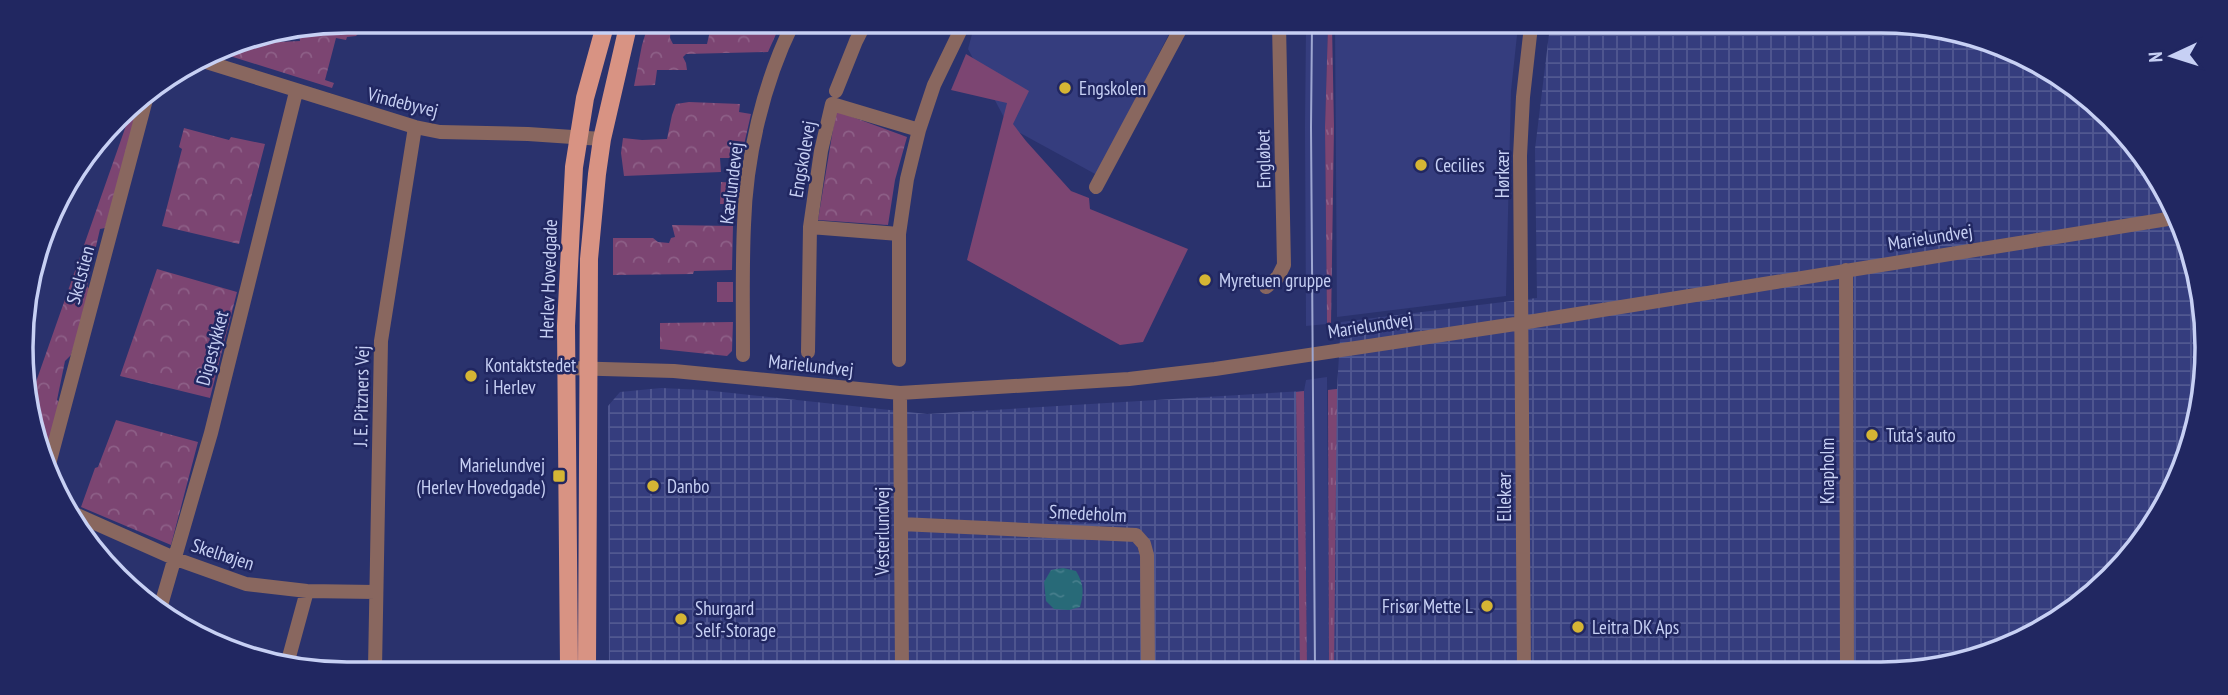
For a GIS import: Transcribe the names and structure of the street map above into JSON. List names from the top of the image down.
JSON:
{
  "streets": {
    "main road": ["Herlev Hovedgade"],
    "street": [
      "Vindebyvej",
      "Engskolevej",
      "Engløbet",
      "Hørkær",
      "Kærlundevej",
      "Marielundvej",
      "Skelstien",
      "Digestykket",
      "J. E. Pitzners Vej",
      "Knapholm",
      "Ellekær",
      "Smedeholm",
      "Vesterlundvej",
      "Skelhøjen"
    ]
  },
  "crossings": [
    ["Vindebyvej", "Herlev Hovedgade"],
    ["Vindebyvej", "Digestykket"],
    ["Vindebyvej", "J. E. Pitzners Vej"],
    ["Hørkær", "Marielundvej"],
    ["Hørkær", "Ellekær"],
    ["Marielundvej", "Herlev Hovedgade"],
    ["Marielundvej", "Knapholm"],
    ["Marielundvej", "Ellekær"],
    ["Marielundvej", "Vesterlundvej"],
    ["Digestykket", "Skelhøjen"],
    ["J. E. Pitzners Vej", "Skelhøjen"],
    ["Smedeholm", "Vesterlundvej"]
  ],
  "places": {
    "other": [
      "Engskolen",
      "Cecilies",
      "Myretuen gruppe",
      "Kontaktstedet i Herlev",
      "Tuta's auto",
      "Danbo",
      "Frisør Mette L",
      "Shurgard Self-Storage",
      "Leitra DK Aps"
    ],
    "transit": ["Marielundvej (Herlev Hovedgade)"]
  },
  "north": "left"
}
